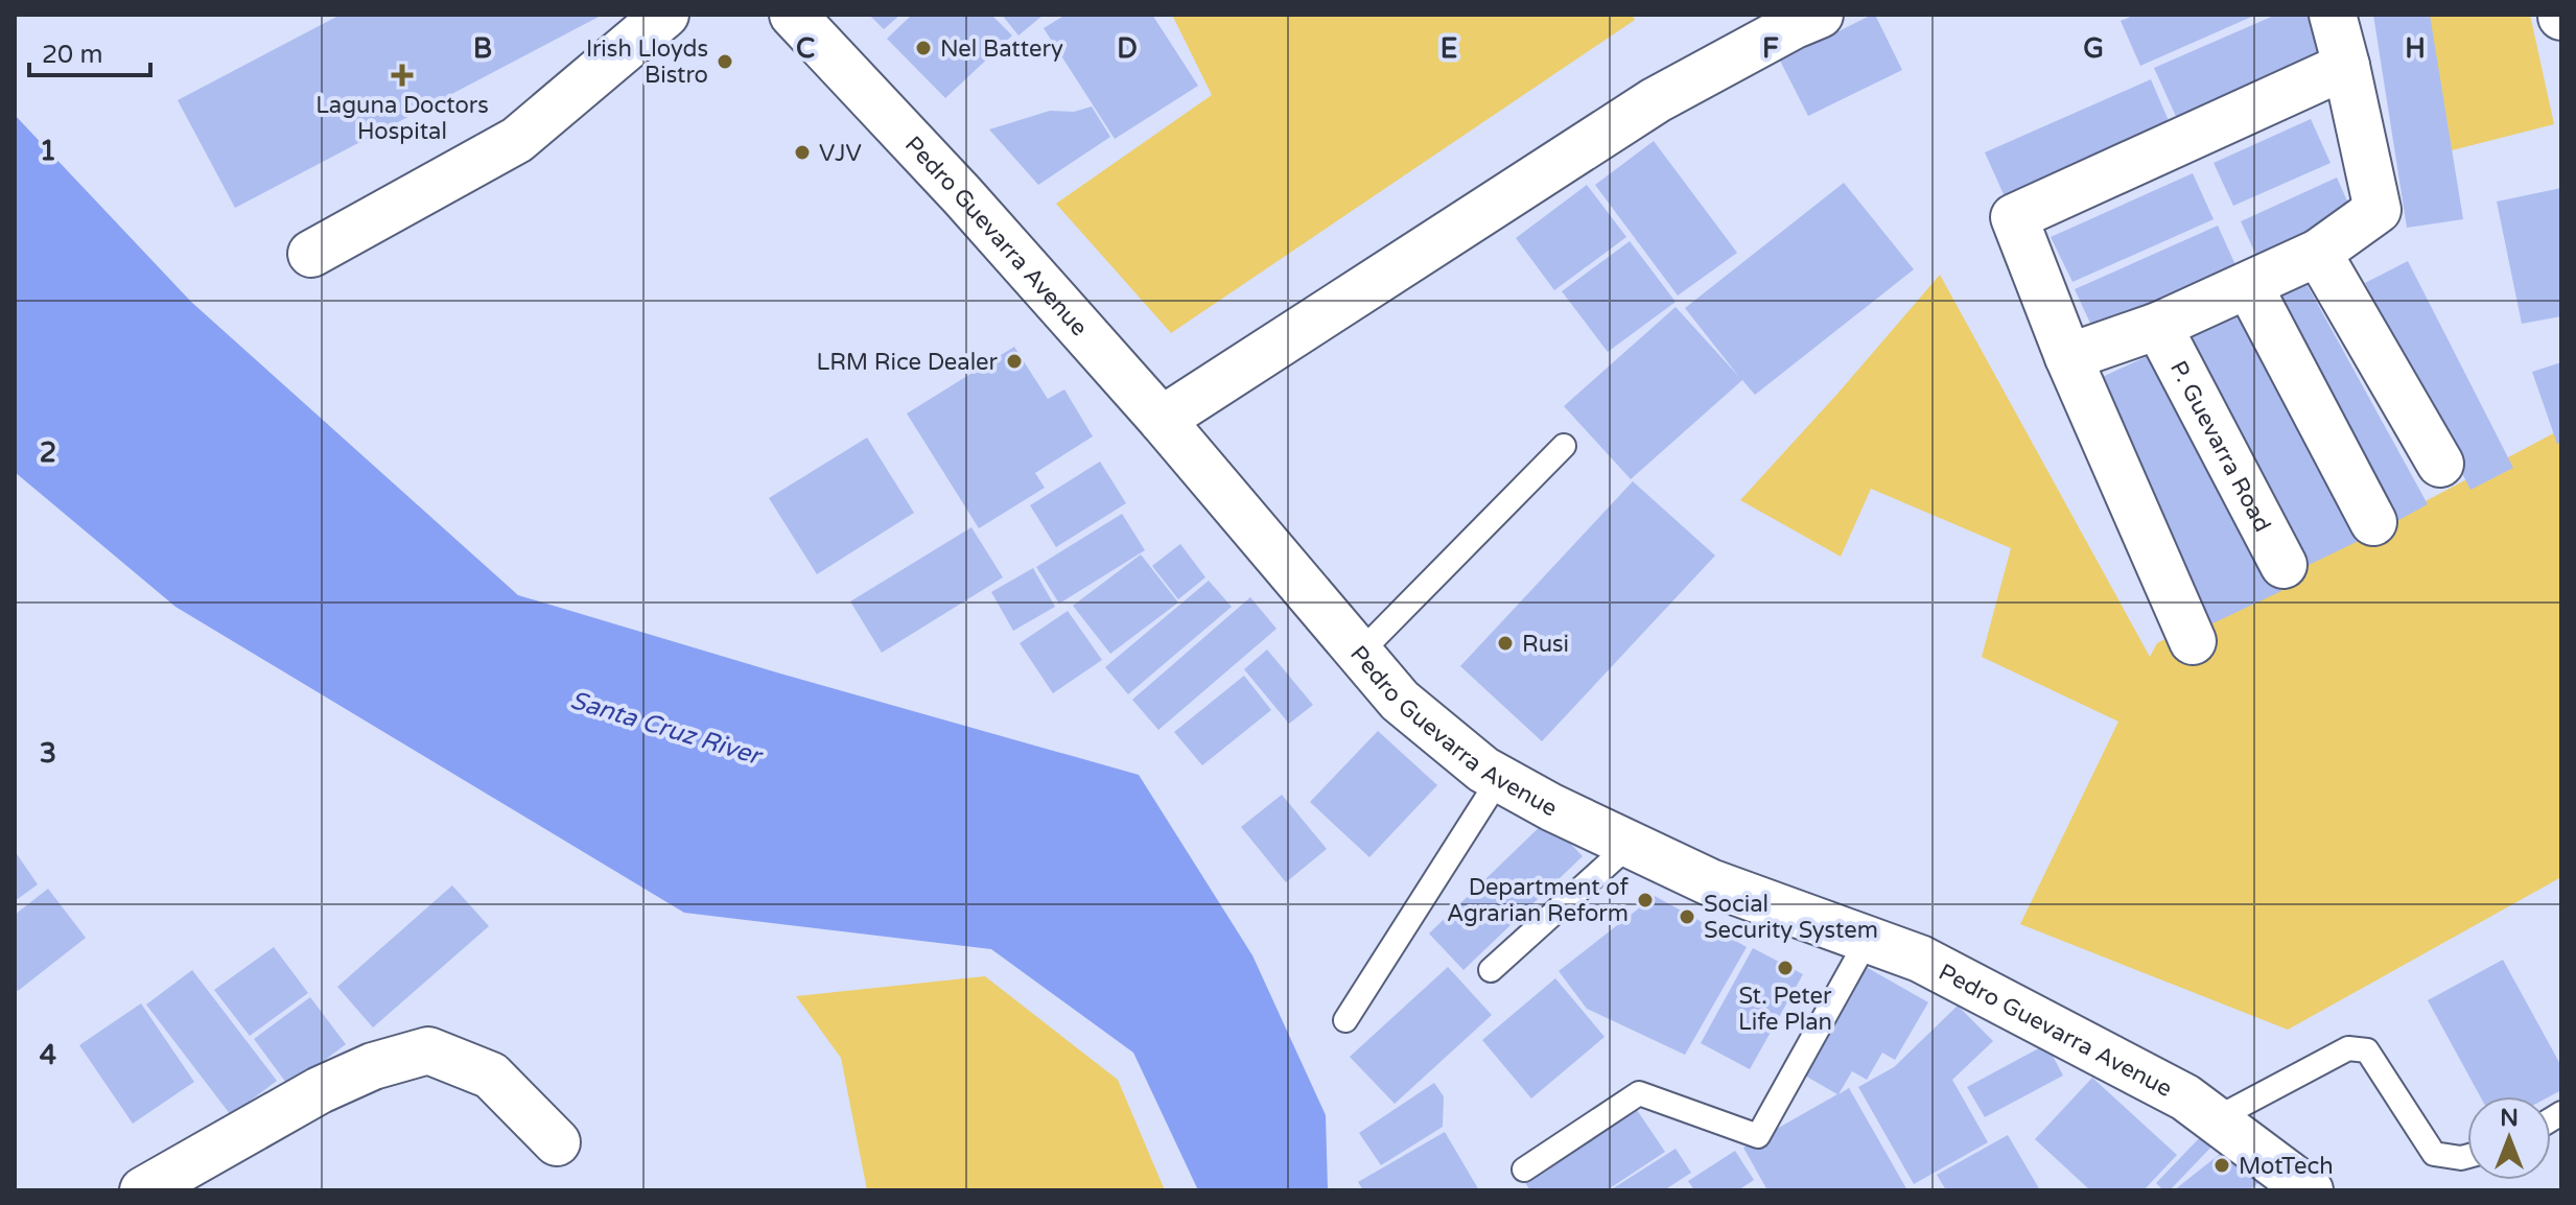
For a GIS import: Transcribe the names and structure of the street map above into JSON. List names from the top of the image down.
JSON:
{
  "streets": {
    "street": ["Pedro Guevarra Avenue", "P. Guevarra Road"]
  },
  "water": ["Santa Cruz River"],
  "places": {
    "other": [
      "Nel Battery",
      "Irish Lloyds Bistro",
      "VJV",
      "LRM Rice Dealer",
      "Rusi",
      "Department of Agrarian Reform",
      "Social Security System",
      "St. Peter Life Plan",
      "MotTech"
    ],
    "health": ["Laguna Doctors Hospital"]
  },
  "scale_bar": "20 m",
  "north": "top",
  "grid": {
    "columns": [
      "B",
      "C",
      "D",
      "E",
      "F",
      "G",
      "H"
    ],
    "rows": [
      "1",
      "2",
      "3",
      "4"
    ]
  }
}
